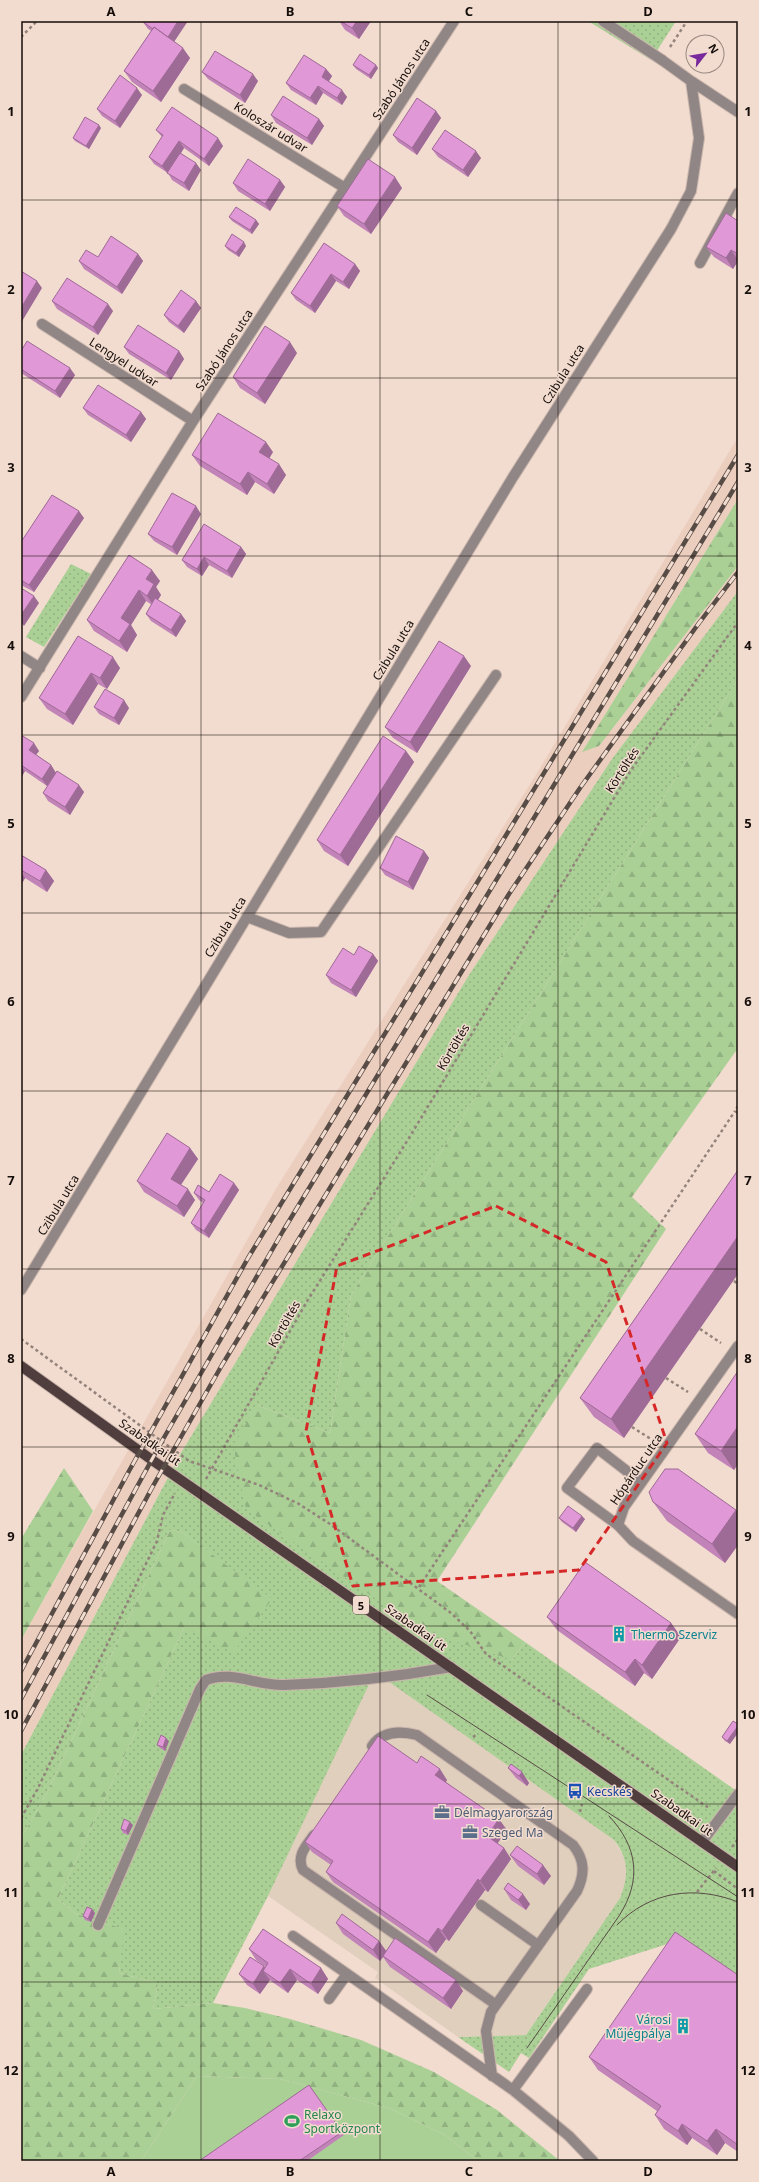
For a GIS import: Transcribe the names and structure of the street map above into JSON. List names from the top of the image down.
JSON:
{
  "streets": {
    "main road": ["Szabadkai út", "5"],
    "street": [
      "Szabó János utca",
      "Koloszár udvar",
      "Lengyel udvar",
      "Czibula utca",
      "Hópárduc utca"
    ],
    "path": ["Körtöltés"]
  },
  "crossings": [
    ["Szabó János utca", "Koloszár udvar"],
    ["Szabó János utca", "Lengyel udvar"],
    ["Körtöltés", "Szabadkai út"]
  ],
  "places": {
    "building": ["Thermo Szerviz", "Városi Műjégpálya"],
    "bus stop": ["Kecskés"],
    "office": ["Délmagyarország", "Szeged Ma"],
    "sports": ["Relaxo Sportközpont"]
  },
  "north": "top right",
  "grid": {
    "columns": [
      "A",
      "B",
      "C",
      "D"
    ],
    "rows": [
      "1",
      "2",
      "3",
      "4",
      "5",
      "6",
      "7",
      "8",
      "9",
      "10",
      "11",
      "12"
    ]
  }
}
